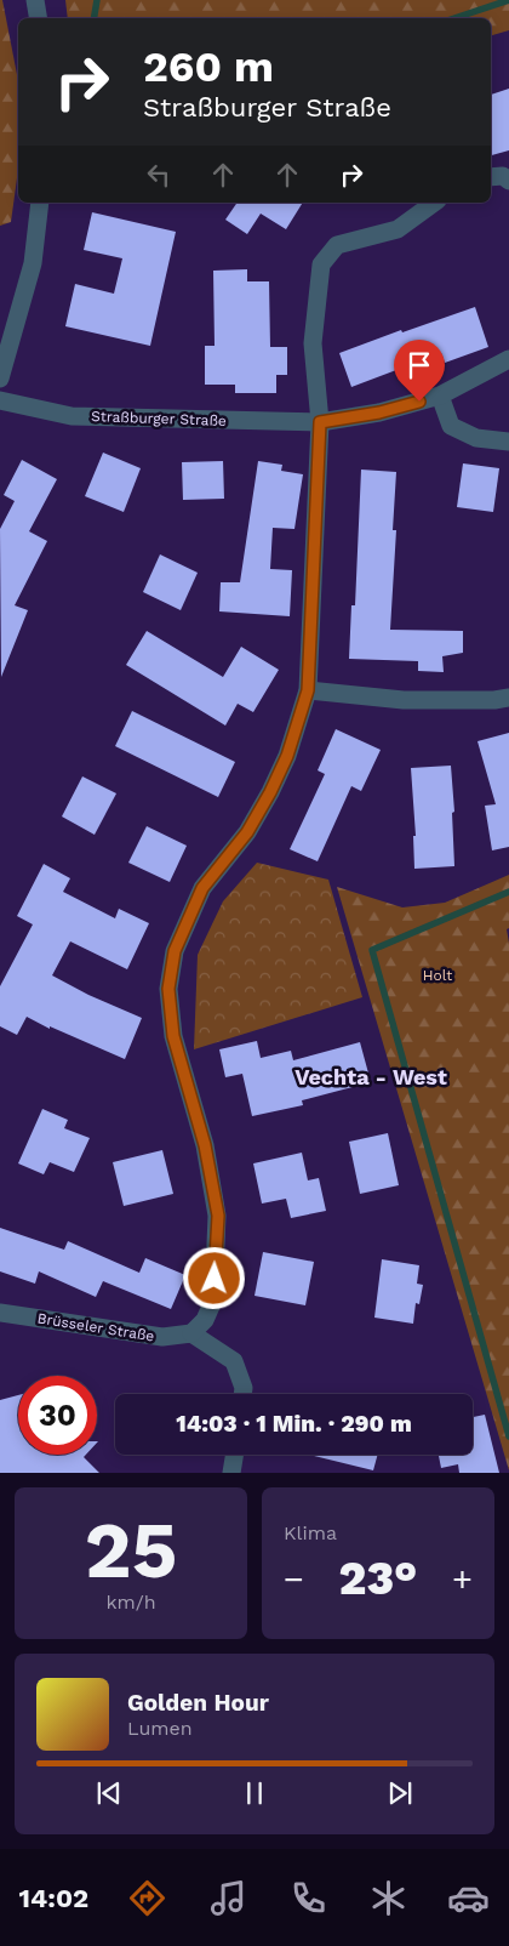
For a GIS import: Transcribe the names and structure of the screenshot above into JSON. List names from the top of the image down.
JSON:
{
  "streets": {
    "street": ["Straßburger Straße", "Brüsseler Straße"]
  },
  "districts": ["Vechta - West"],
  "parks": ["Holt"],
  "page": {
    "turn": ["260 m", "Straßburger Straße"],
    "limit": "30",
    "trip": "14:03 · 1 Min. · 290 m",
    "tile": [
      ["25", "km/h"],
      "Klima"
    ],
    "heat": ["−", "23°", "+"],
    "song": ["Golden Hour", "Lumen"],
    "tabs": "14:02"
  }
}
